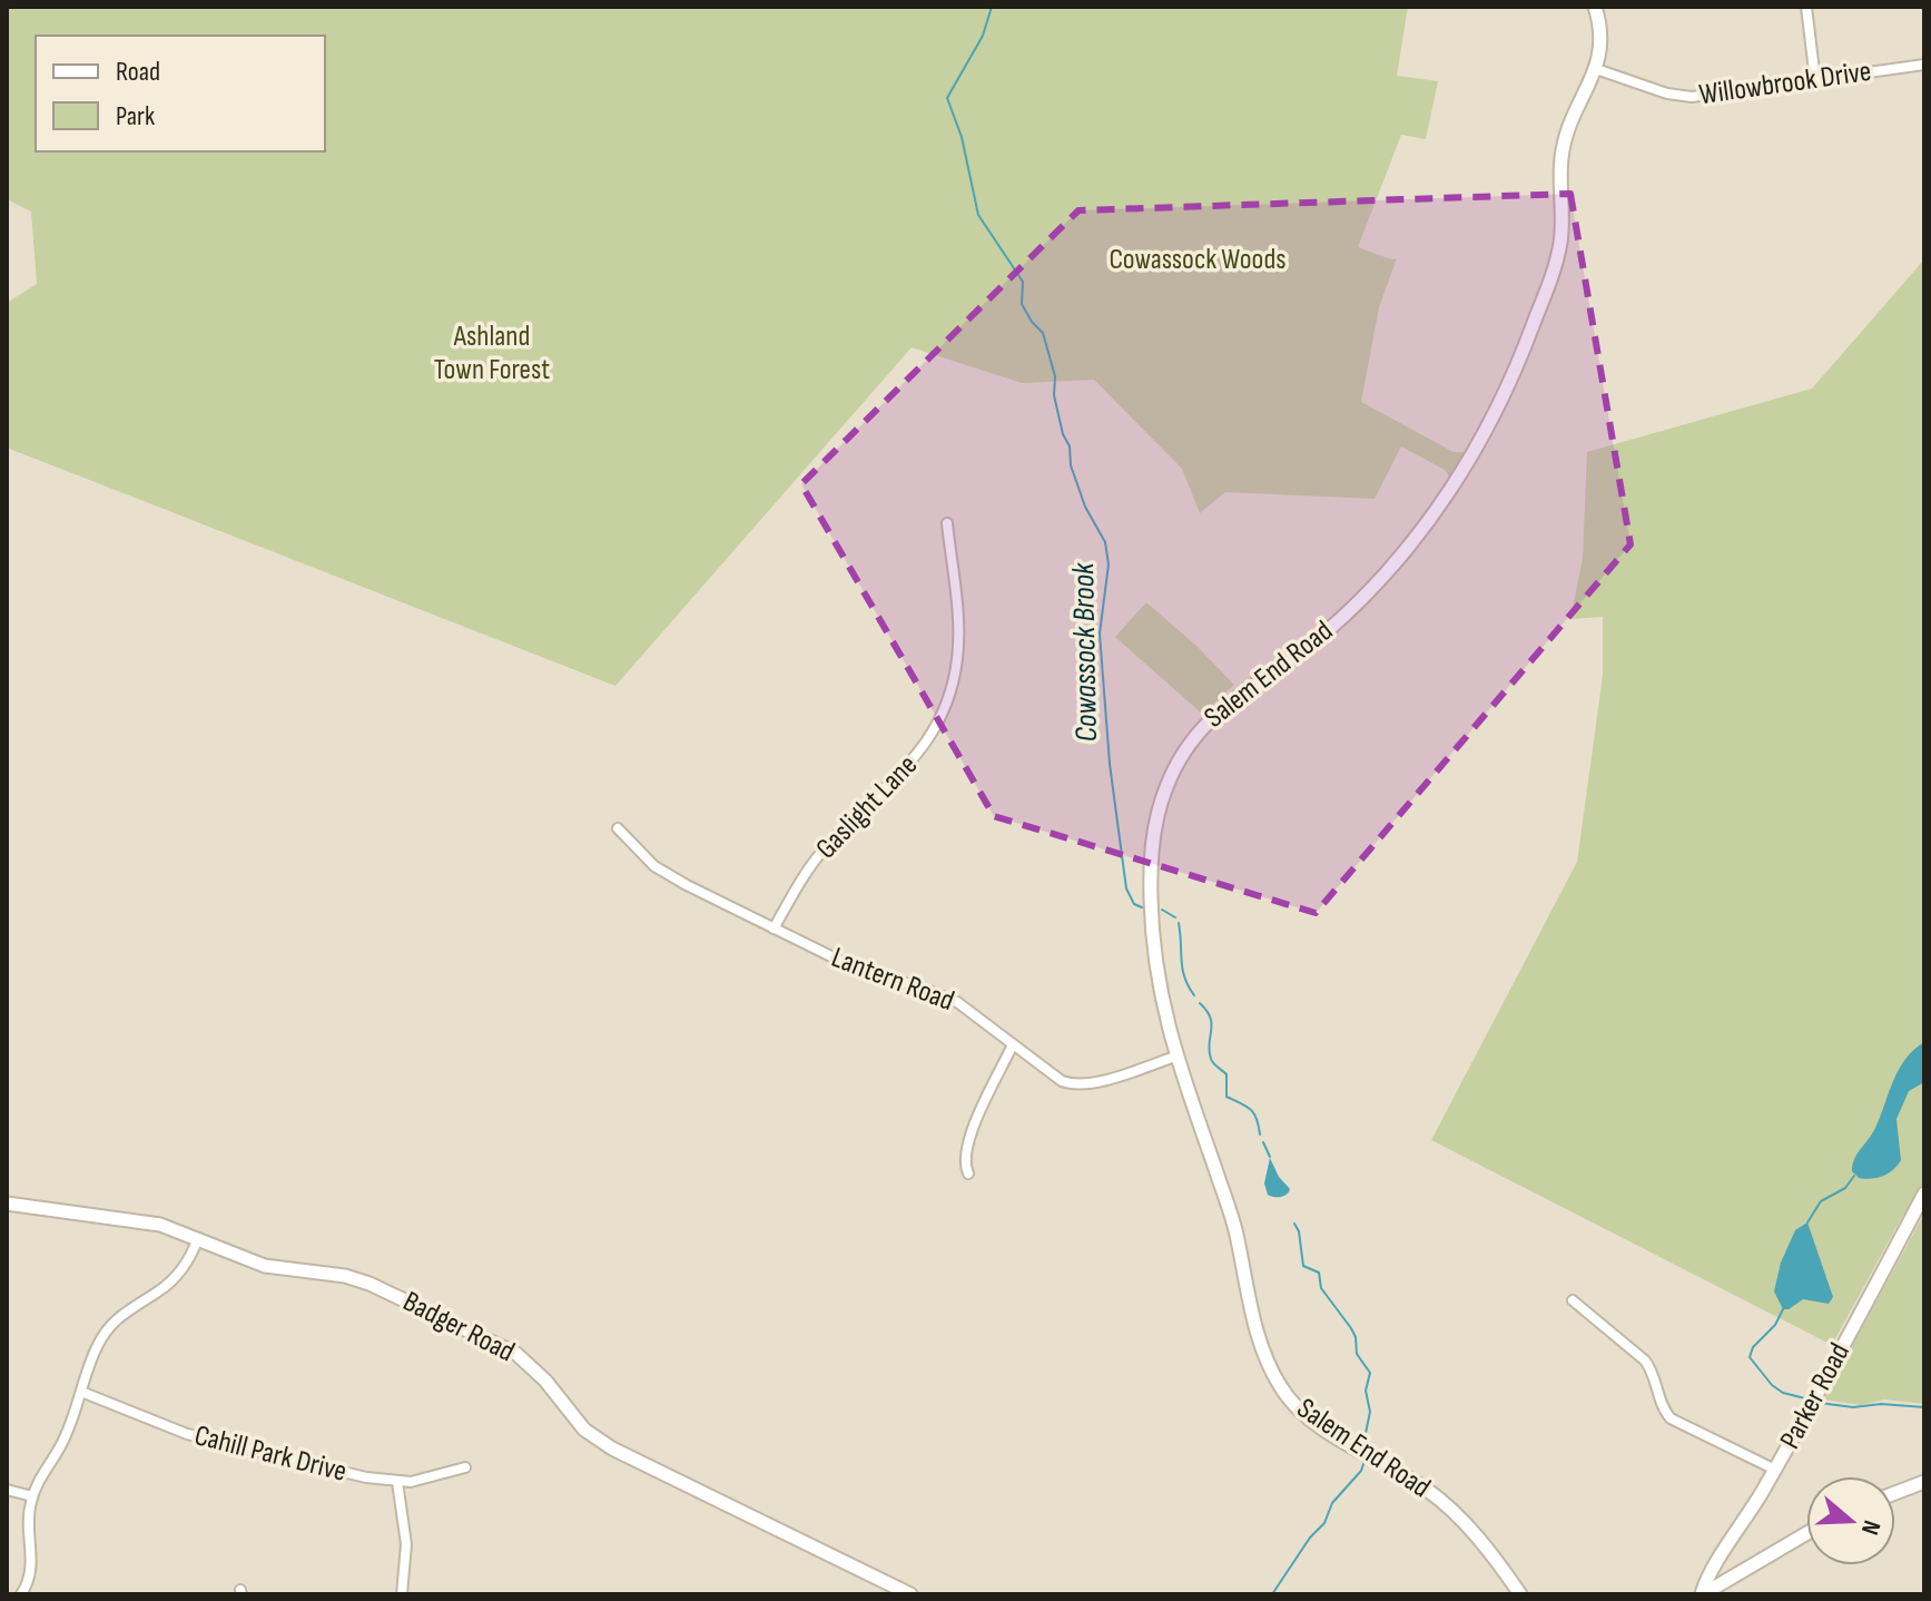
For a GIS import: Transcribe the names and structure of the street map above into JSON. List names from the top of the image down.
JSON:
{
  "streets": {
    "street": [
      "Willowbrook Drive",
      "Salem End Road",
      "Gaslight Lane",
      "Lantern Road",
      "Badger Road",
      "Parker Road",
      "Cahill Park Drive"
    ]
  },
  "crossings": [
    ["Willowbrook Drive", "Salem End Road"],
    ["Salem End Road", "Lantern Road"],
    ["Gaslight Lane", "Lantern Road"]
  ],
  "water": ["Cowassock Brook"],
  "parks": ["Cowassock Woods", "Ashland Town Forest"],
  "legend": ["Road", "Park"],
  "north": "right"
}
